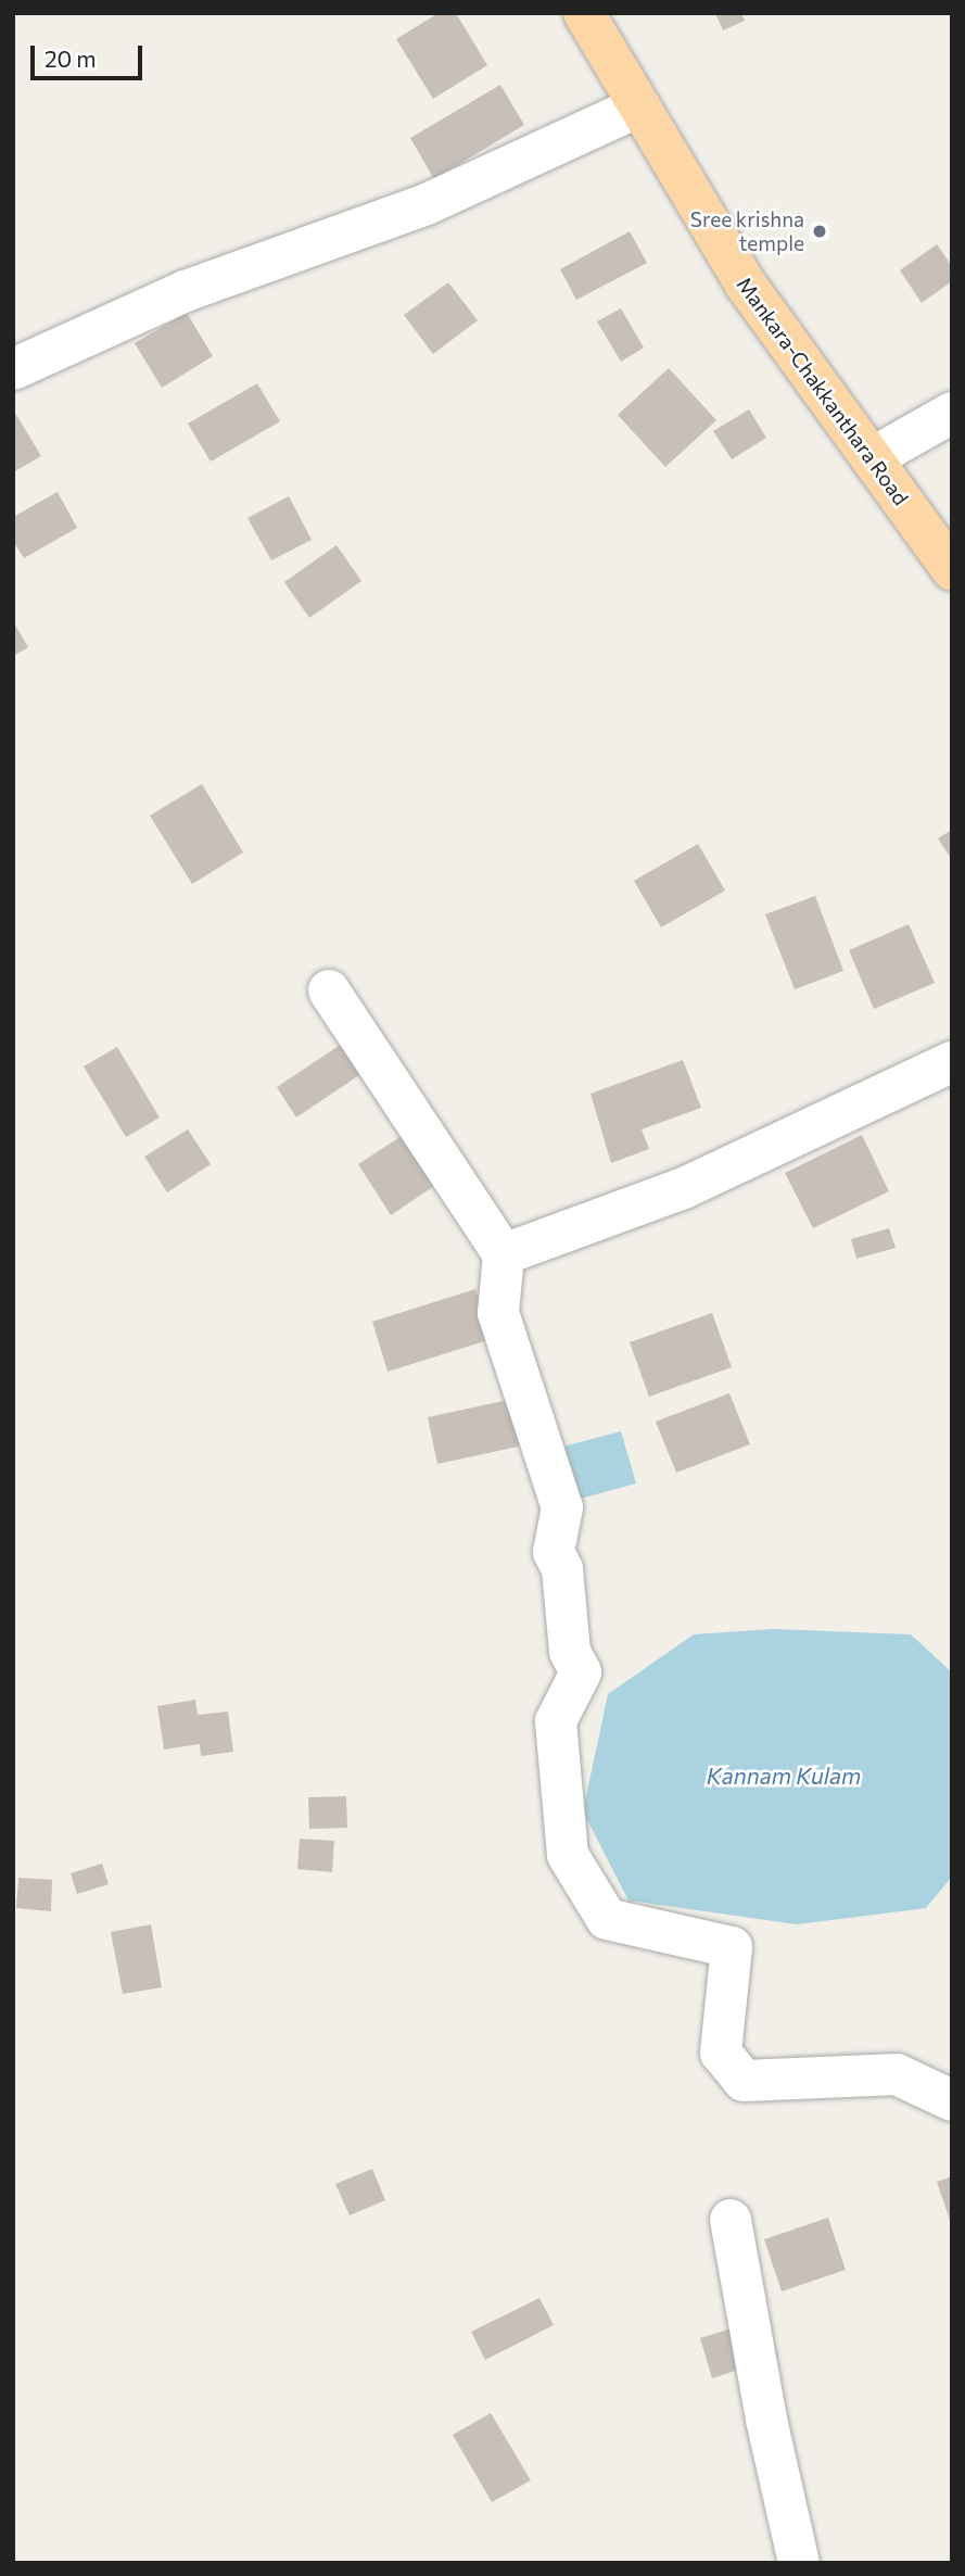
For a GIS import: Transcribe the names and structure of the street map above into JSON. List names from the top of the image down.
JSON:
{
  "streets": {
    "main road": ["Mankara-Chakkanthara Road"]
  },
  "water": ["Kannam Kulam"],
  "places": ["Sree krishna temple"],
  "scale_bar": "20 m"
}
